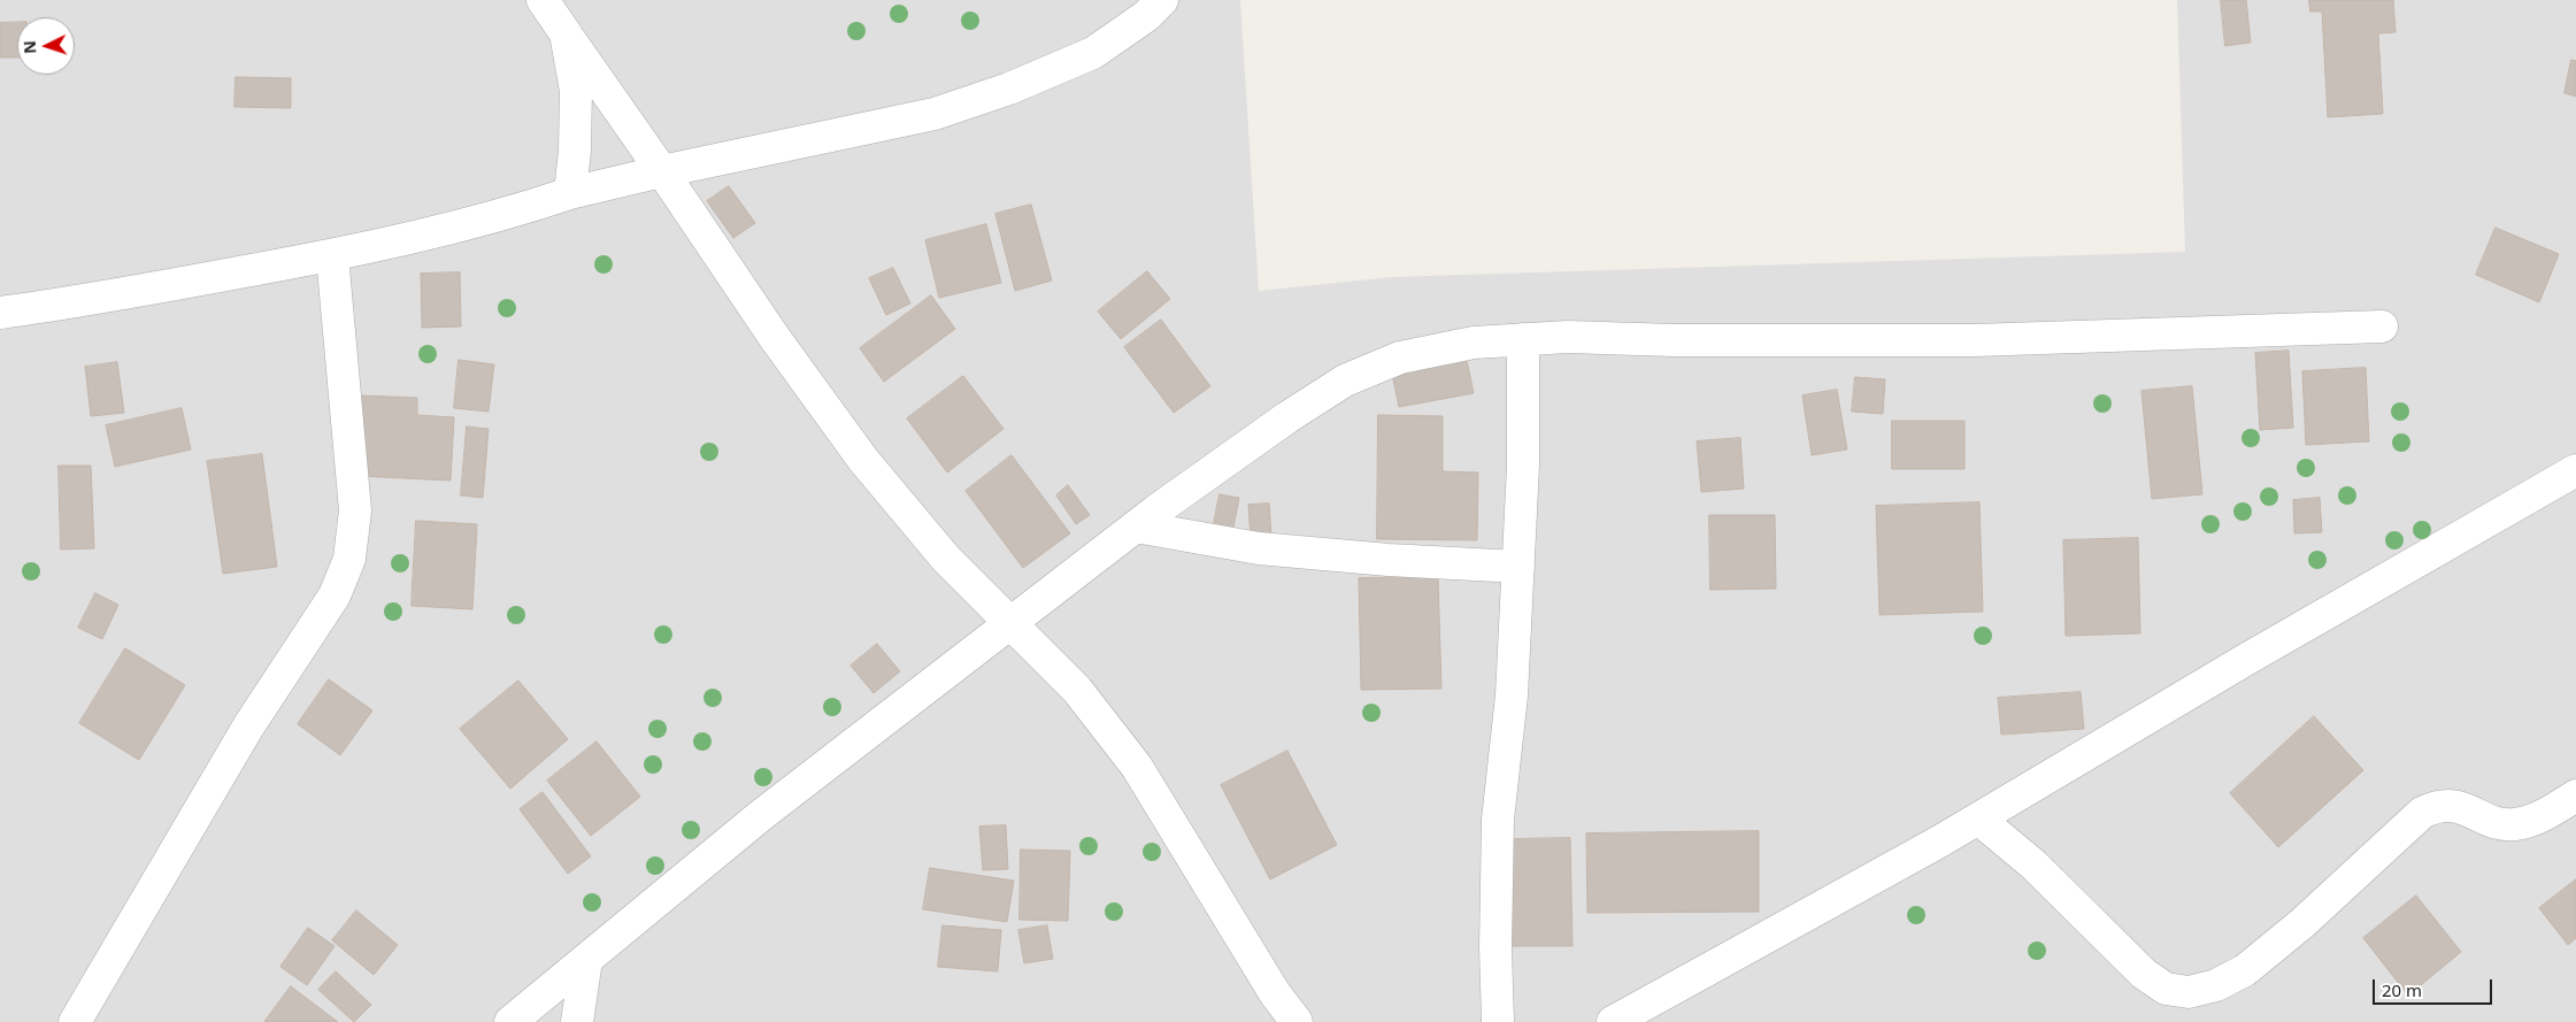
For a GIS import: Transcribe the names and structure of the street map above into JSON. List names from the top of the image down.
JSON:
{
  "scale_bar": "20 m",
  "north": "left"
}
